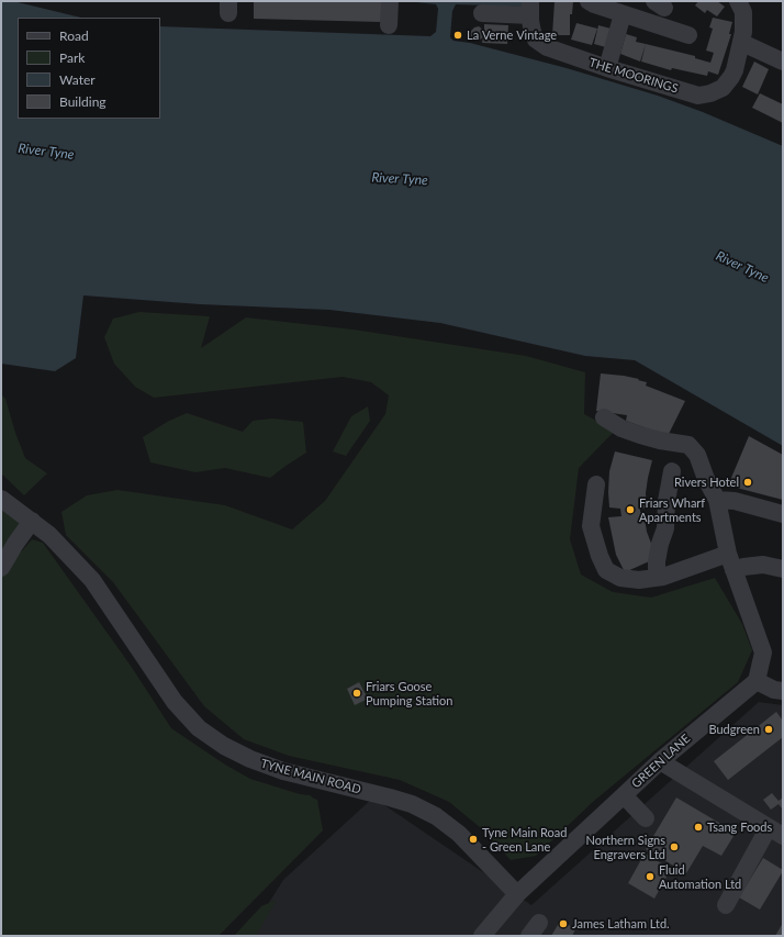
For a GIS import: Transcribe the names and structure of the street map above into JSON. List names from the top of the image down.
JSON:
{
  "streets": {
    "street": ["THE MOORINGS", "GREEN LANE", "TYNE MAIN ROAD"]
  },
  "crossings": [
    ["GREEN LANE", "TYNE MAIN ROAD"]
  ],
  "water": ["River Tyne"],
  "places": [
    "La Verne Vintage",
    "Rivers Hotel",
    "Friars Wharf Apartments",
    "Friars Goose Pumping Station",
    "Budgreen",
    "Tsang Foods",
    "Tyne Main Road - Green Lane",
    "Northern Signs Engravers Ltd",
    "Fluid Automation Ltd",
    "James Latham Ltd."
  ],
  "legend": [
    "Road",
    "Park",
    "Water",
    "Building"
  ]
}
